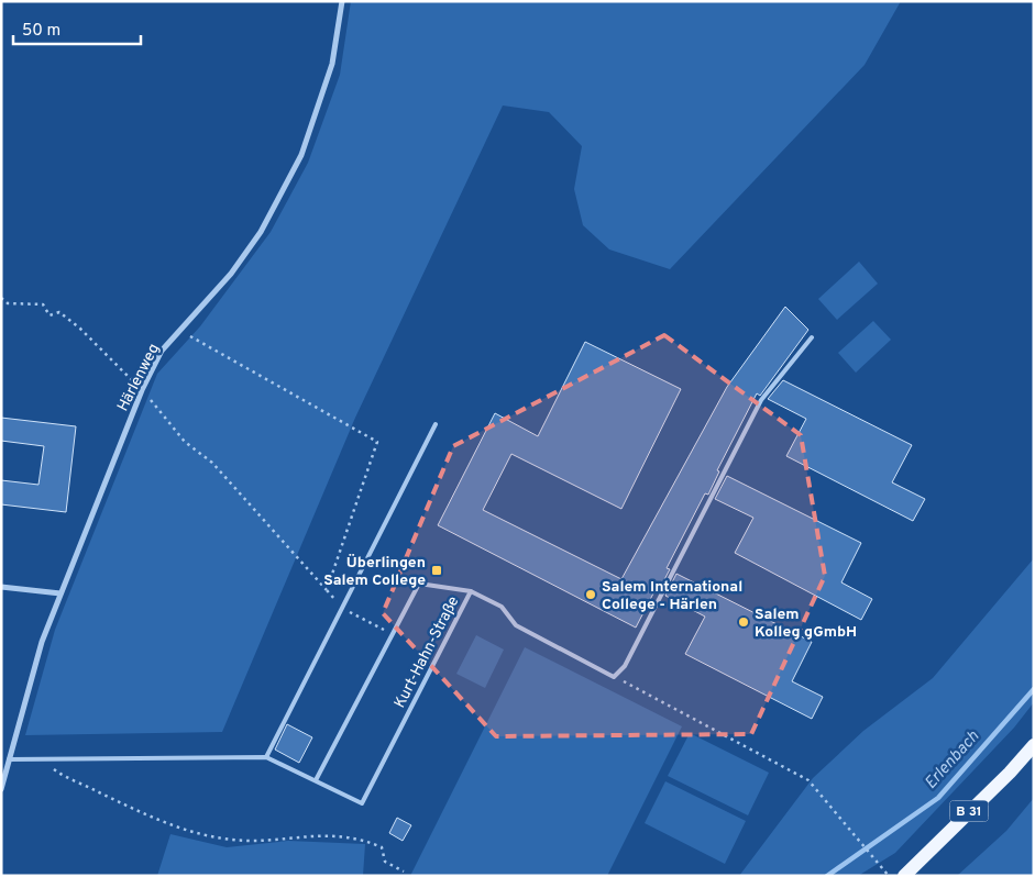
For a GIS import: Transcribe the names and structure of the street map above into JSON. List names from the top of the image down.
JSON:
{
  "streets": {
    "main road": ["B 31"],
    "street": ["Härlenweg"],
    "lane": ["Kurt-Hahn-Straße"]
  },
  "crossings": [
    ["Härlenweg", "Kurt-Hahn-Straße"]
  ],
  "water": ["Erlenbach"],
  "places": {
    "transit": ["Überlingen Salem College"],
    "other": ["Salem International College - Härlen", "Salem Kolleg gGmbH"]
  },
  "scale_bar": "50 m"
}
